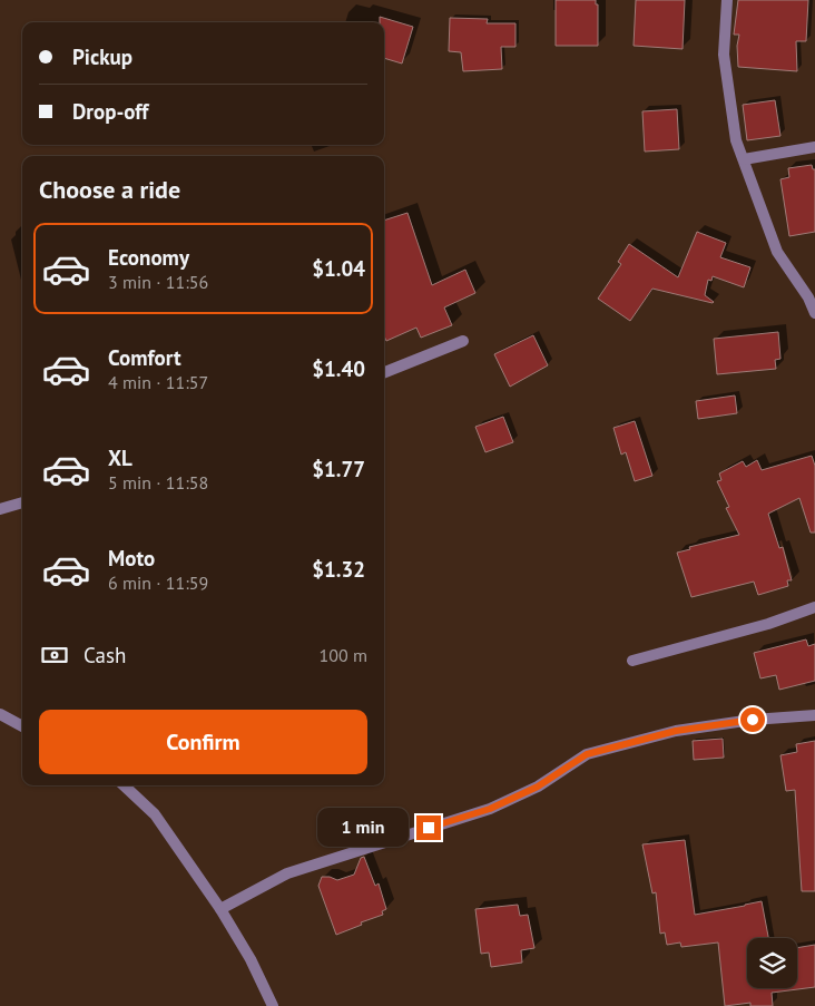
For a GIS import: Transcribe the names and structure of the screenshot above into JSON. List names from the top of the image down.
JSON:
{
  "page": {
    "banner": ["Pickup", "Drop-off"],
    "heading": "Choose a ride",
    "list": [
      {
        "name": "Economy",
        "note": "3 min · 11:56",
        "value": "$1.04"
      },
      {
        "name": "Comfort",
        "note": "4 min · 11:57",
        "value": "$1.40"
      },
      {
        "name": "XL",
        "note": "5 min · 11:58",
        "value": "$1.77"
      },
      {
        "name": "Moto",
        "note": "6 min · 11:59",
        "value": "$1.32"
      }
    ],
    "pay": ["Cash", "100 m"],
    "buttons": "Confirm",
    "bubble": "1 min"
  }
}
